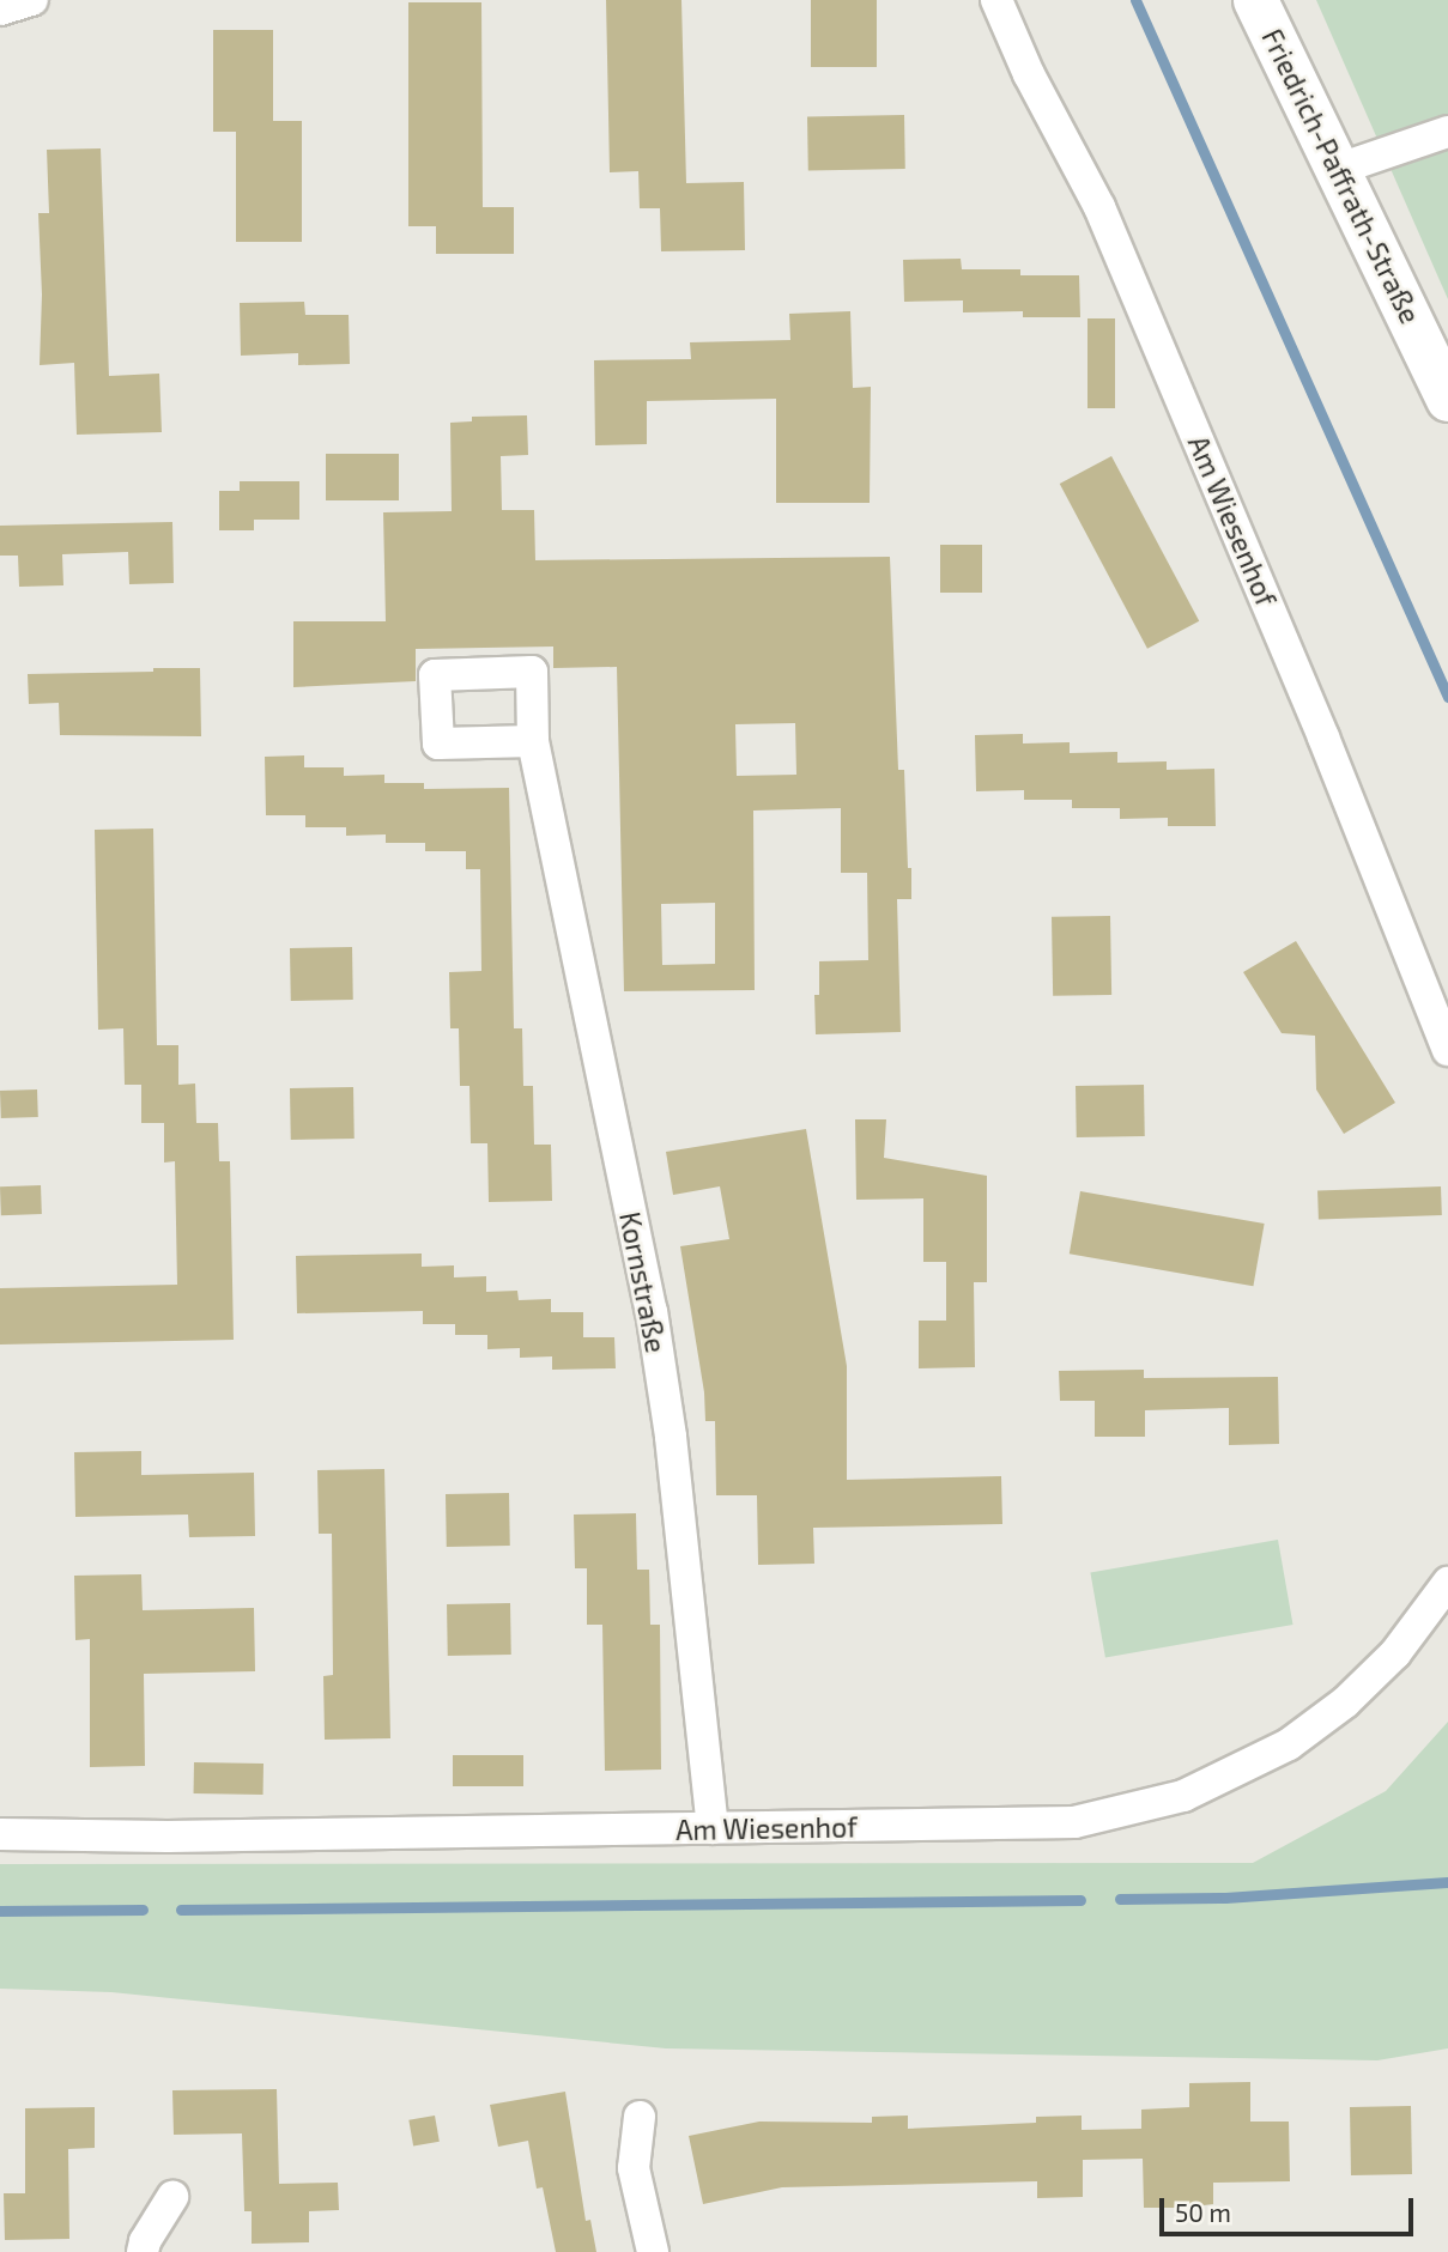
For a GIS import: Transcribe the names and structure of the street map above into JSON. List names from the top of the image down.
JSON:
{
  "streets": {
    "main road": ["Friedrich-Paffrath-Straße"],
    "street": ["Am Wiesenhof", "Kornstraße"]
  },
  "crossings": [
    ["Am Wiesenhof", "Kornstraße"]
  ],
  "scale_bar": "50 m"
}
